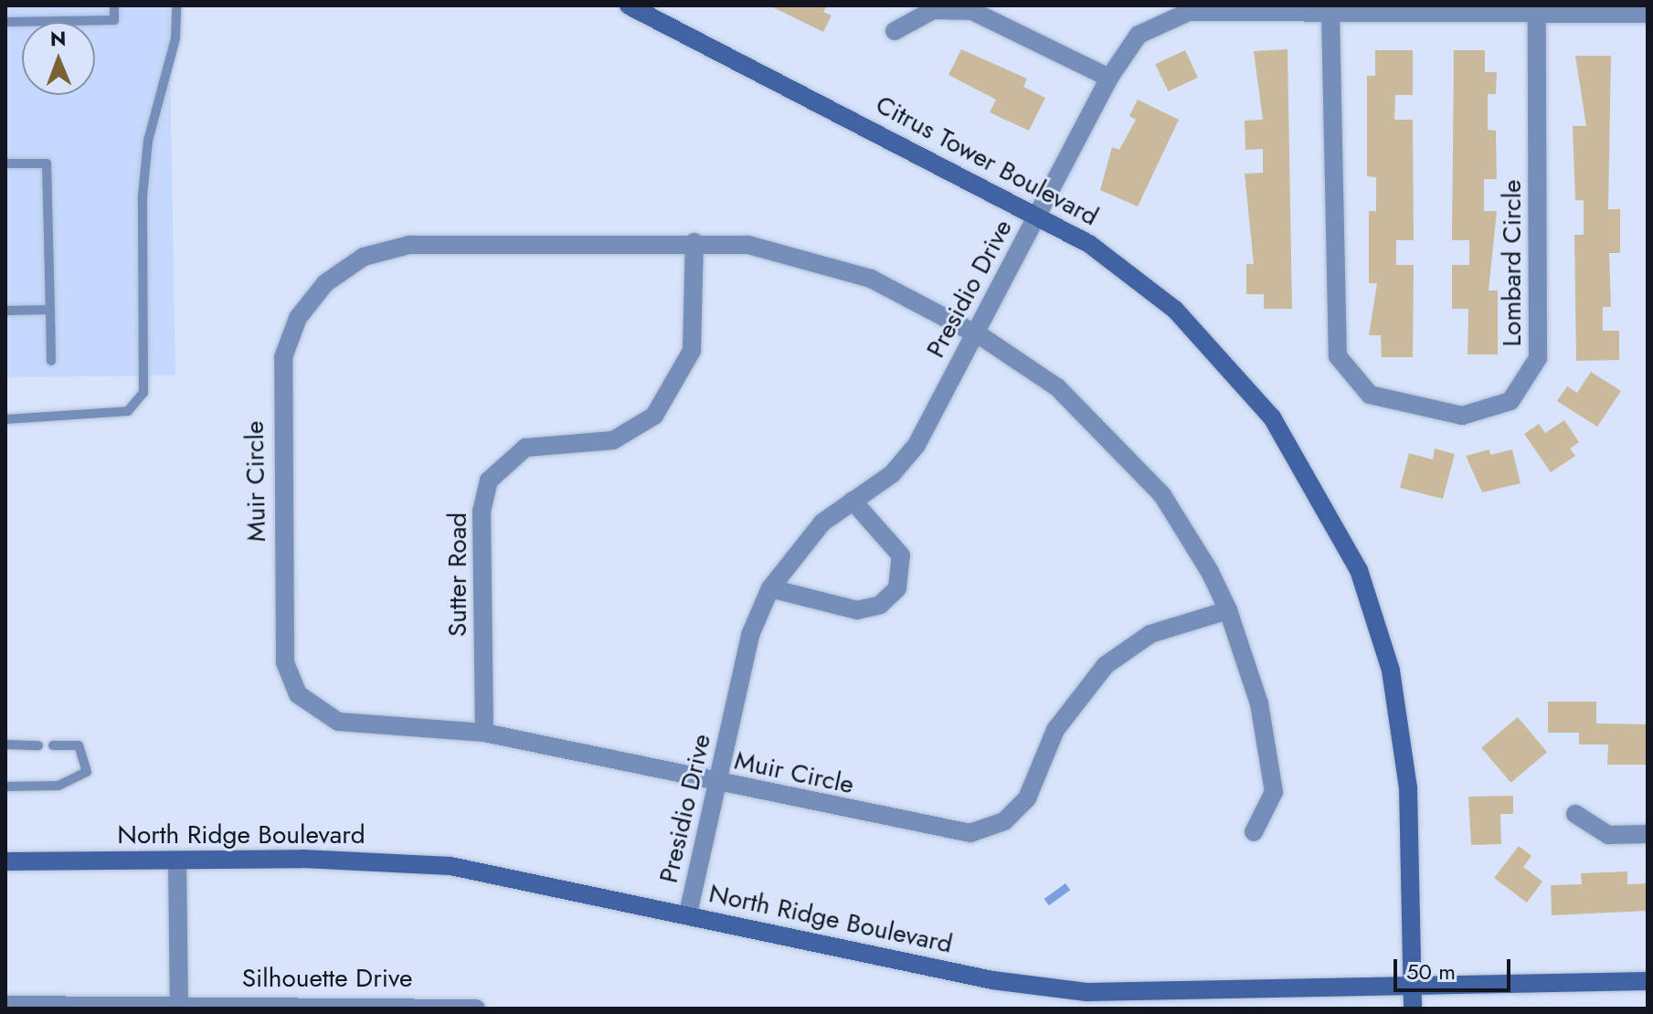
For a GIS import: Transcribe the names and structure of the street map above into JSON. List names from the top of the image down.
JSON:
{
  "streets": {
    "street": [
      "Citrus Tower Boulevard",
      "Lombard Circle",
      "Presidio Drive",
      "Muir Circle",
      "Sutter Road",
      "North Ridge Boulevard",
      "Silhouette Drive"
    ]
  },
  "crossings": [
    ["Citrus Tower Boulevard", "Presidio Drive"],
    ["Citrus Tower Boulevard", "North Ridge Boulevard"],
    ["Lombard Circle", "Presidio Drive"],
    ["Presidio Drive", "Muir Circle"],
    ["Presidio Drive", "North Ridge Boulevard"],
    ["Muir Circle", "Sutter Road"]
  ],
  "scale_bar": "50 m",
  "north": "top"
}
